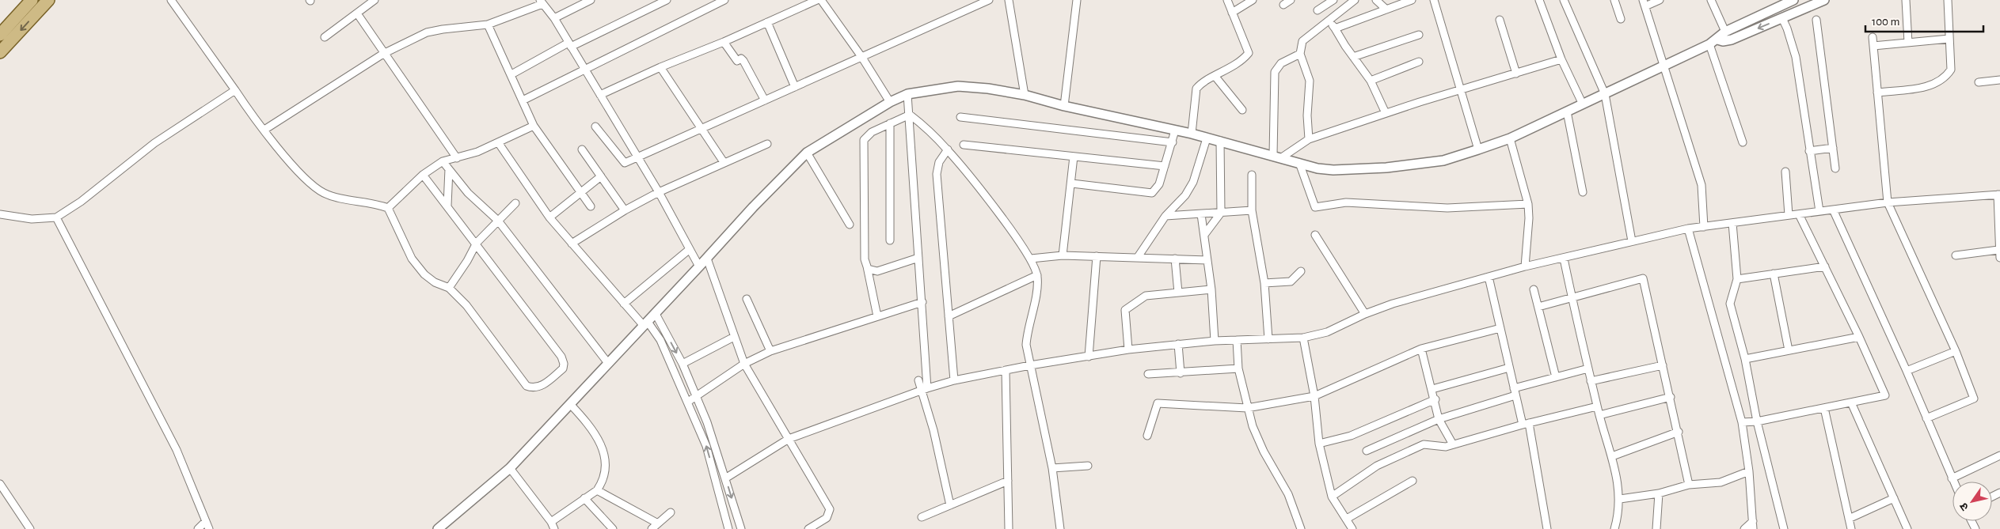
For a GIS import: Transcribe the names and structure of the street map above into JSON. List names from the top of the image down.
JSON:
{
  "scale_bar": "100 m",
  "north": "bottom left"
}
